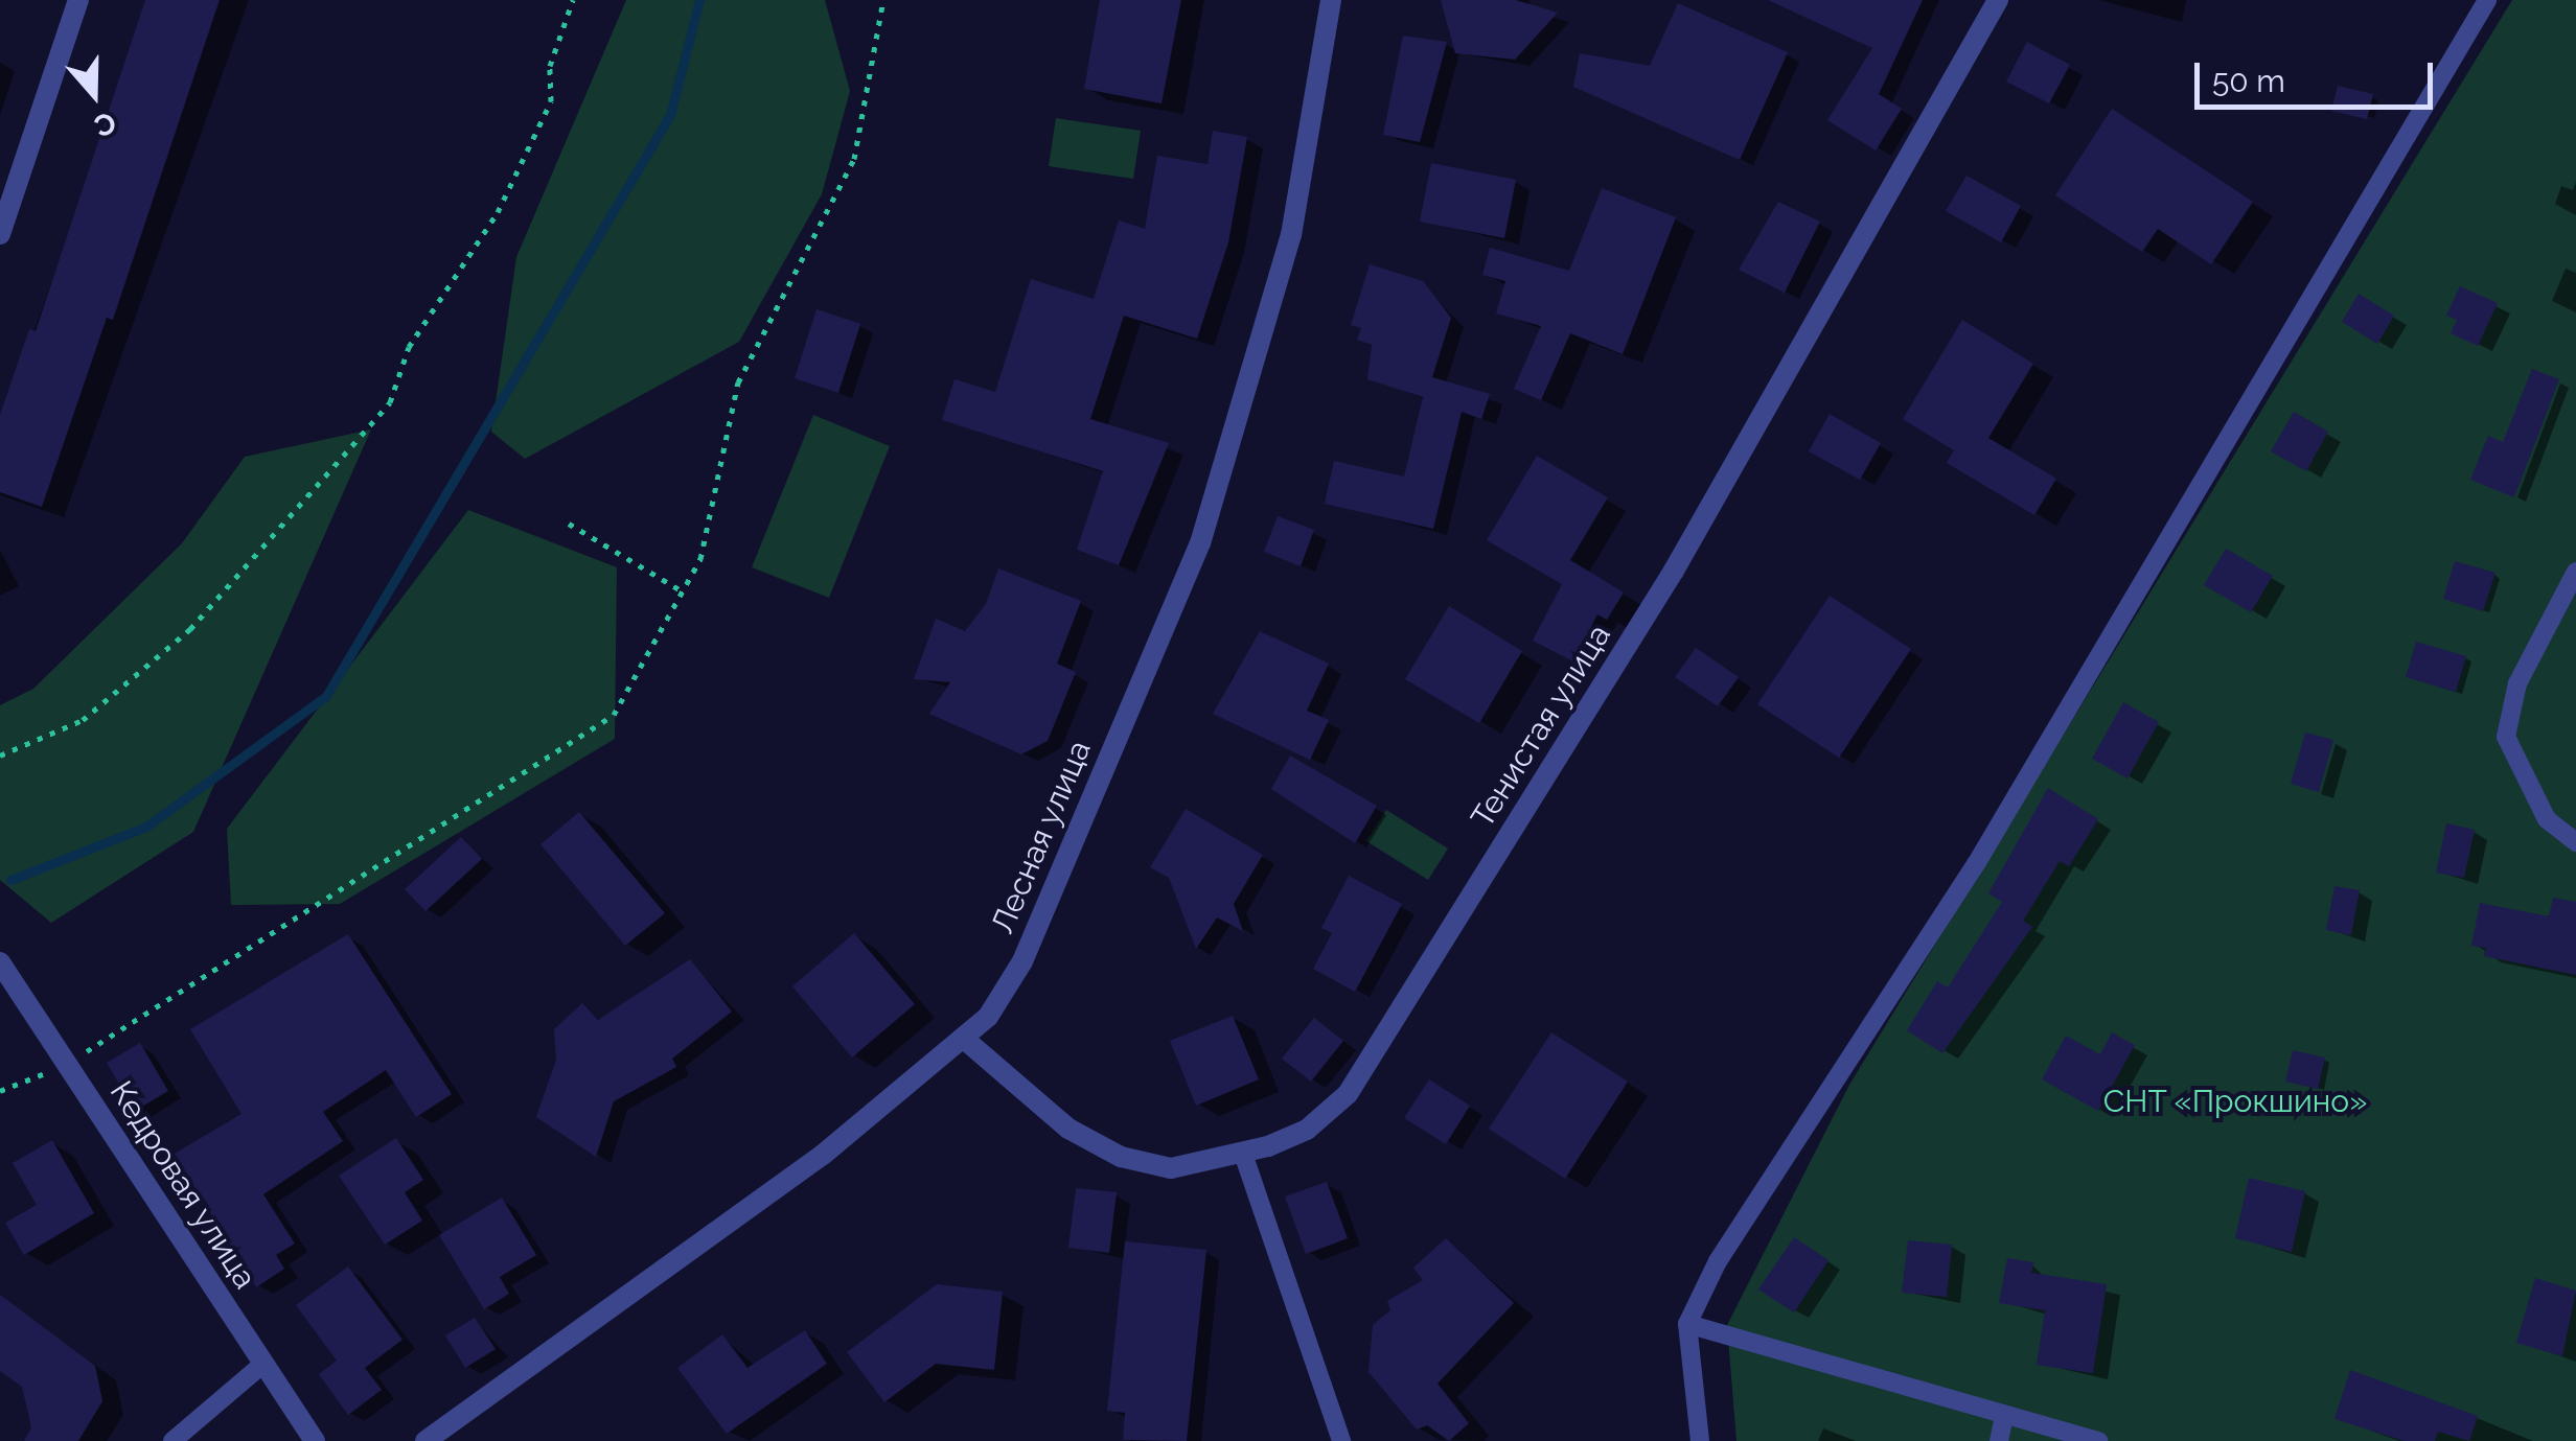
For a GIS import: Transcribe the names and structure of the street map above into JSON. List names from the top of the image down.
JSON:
{
  "streets": {
    "street": ["Тенистая улица", "Лесная улица", "Кедровая улица"]
  },
  "crossings": [
    ["Тенистая улица", "Лесная улица"]
  ],
  "parks": ["СНТ «Прокшино»"],
  "scale_bar": "50 m",
  "north": "bottom"
}
